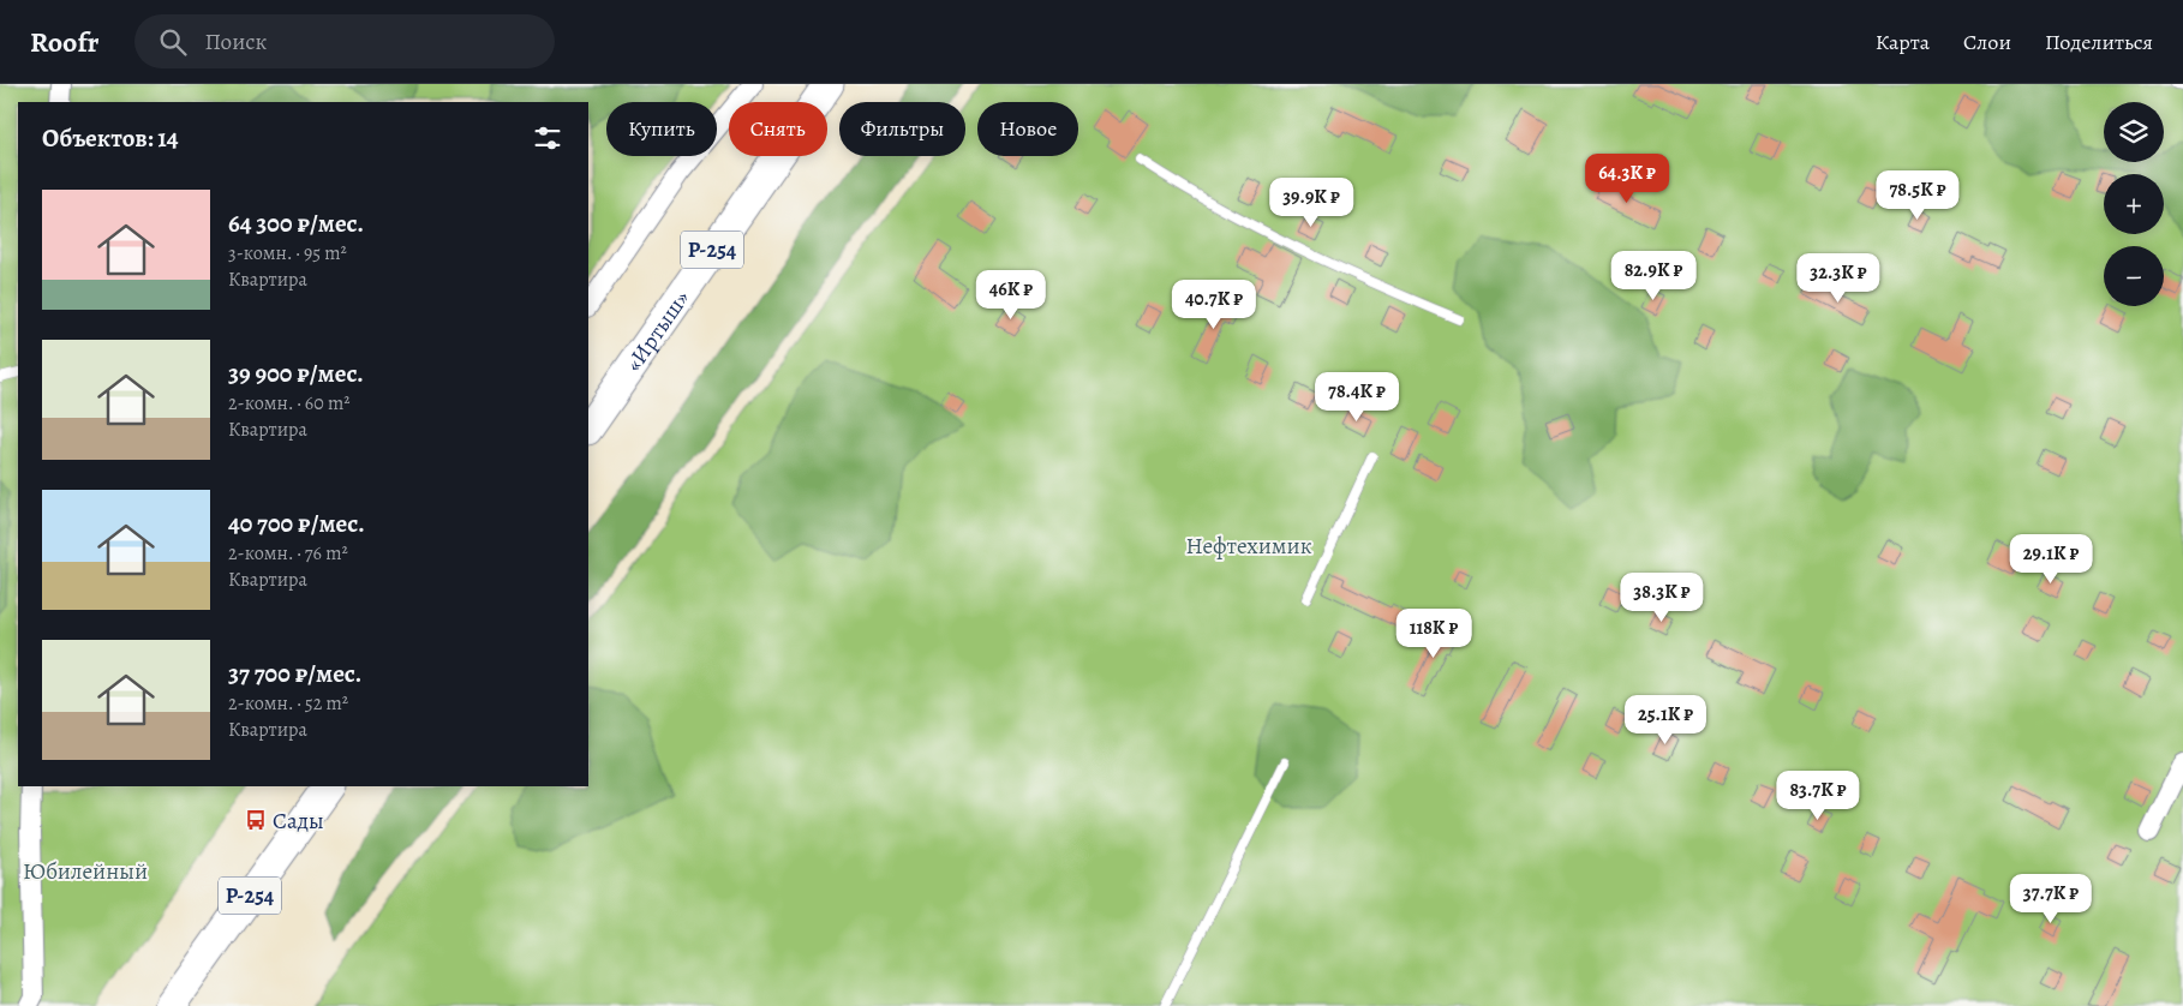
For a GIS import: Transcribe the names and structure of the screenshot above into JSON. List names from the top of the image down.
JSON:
{
  "streets": {
    "main road": ["Р-254", "«Иртыш»"]
  },
  "parks": ["Нефтехимик", "Юбилейный"],
  "places": {
    "bus stop": ["Сады"]
  },
  "page": {
    "header": "Roofr",
    "search": "Поиск",
    "nav": ["Карта", "Слои", "Поделиться"],
    "map_buttons": ["+", "−"],
    "chip": [
      "Купить",
      "Снять",
      "Фильтры",
      "Новое"
    ],
    "heading": "Объектов: 14",
    "price": [
      "64.3K ₽",
      "78.5K ₽",
      "39.9K ₽",
      "82.9K ₽",
      "32.3K ₽",
      "46K ₽",
      "40.7K ₽",
      "78.4K ₽",
      "29.1K ₽",
      "38.3K ₽",
      "118K ₽",
      "25.1K ₽",
      "83.7K ₽",
      "37.7K ₽"
    ],
    "list": [
      {
        "name": "64 300 ₽/мес.",
        "note": "3-комн. · 95 m² · Квартира"
      },
      {
        "name": "39 900 ₽/мес.",
        "note": "2-комн. · 60 m² · Квартира"
      },
      {
        "name": "40 700 ₽/мес.",
        "note": "2-комн. · 76 m² · Квартира"
      },
      {
        "name": "37 700 ₽/мес.",
        "note": "2-комн. · 52 m² · Квартира"
      }
    ]
  }
}
